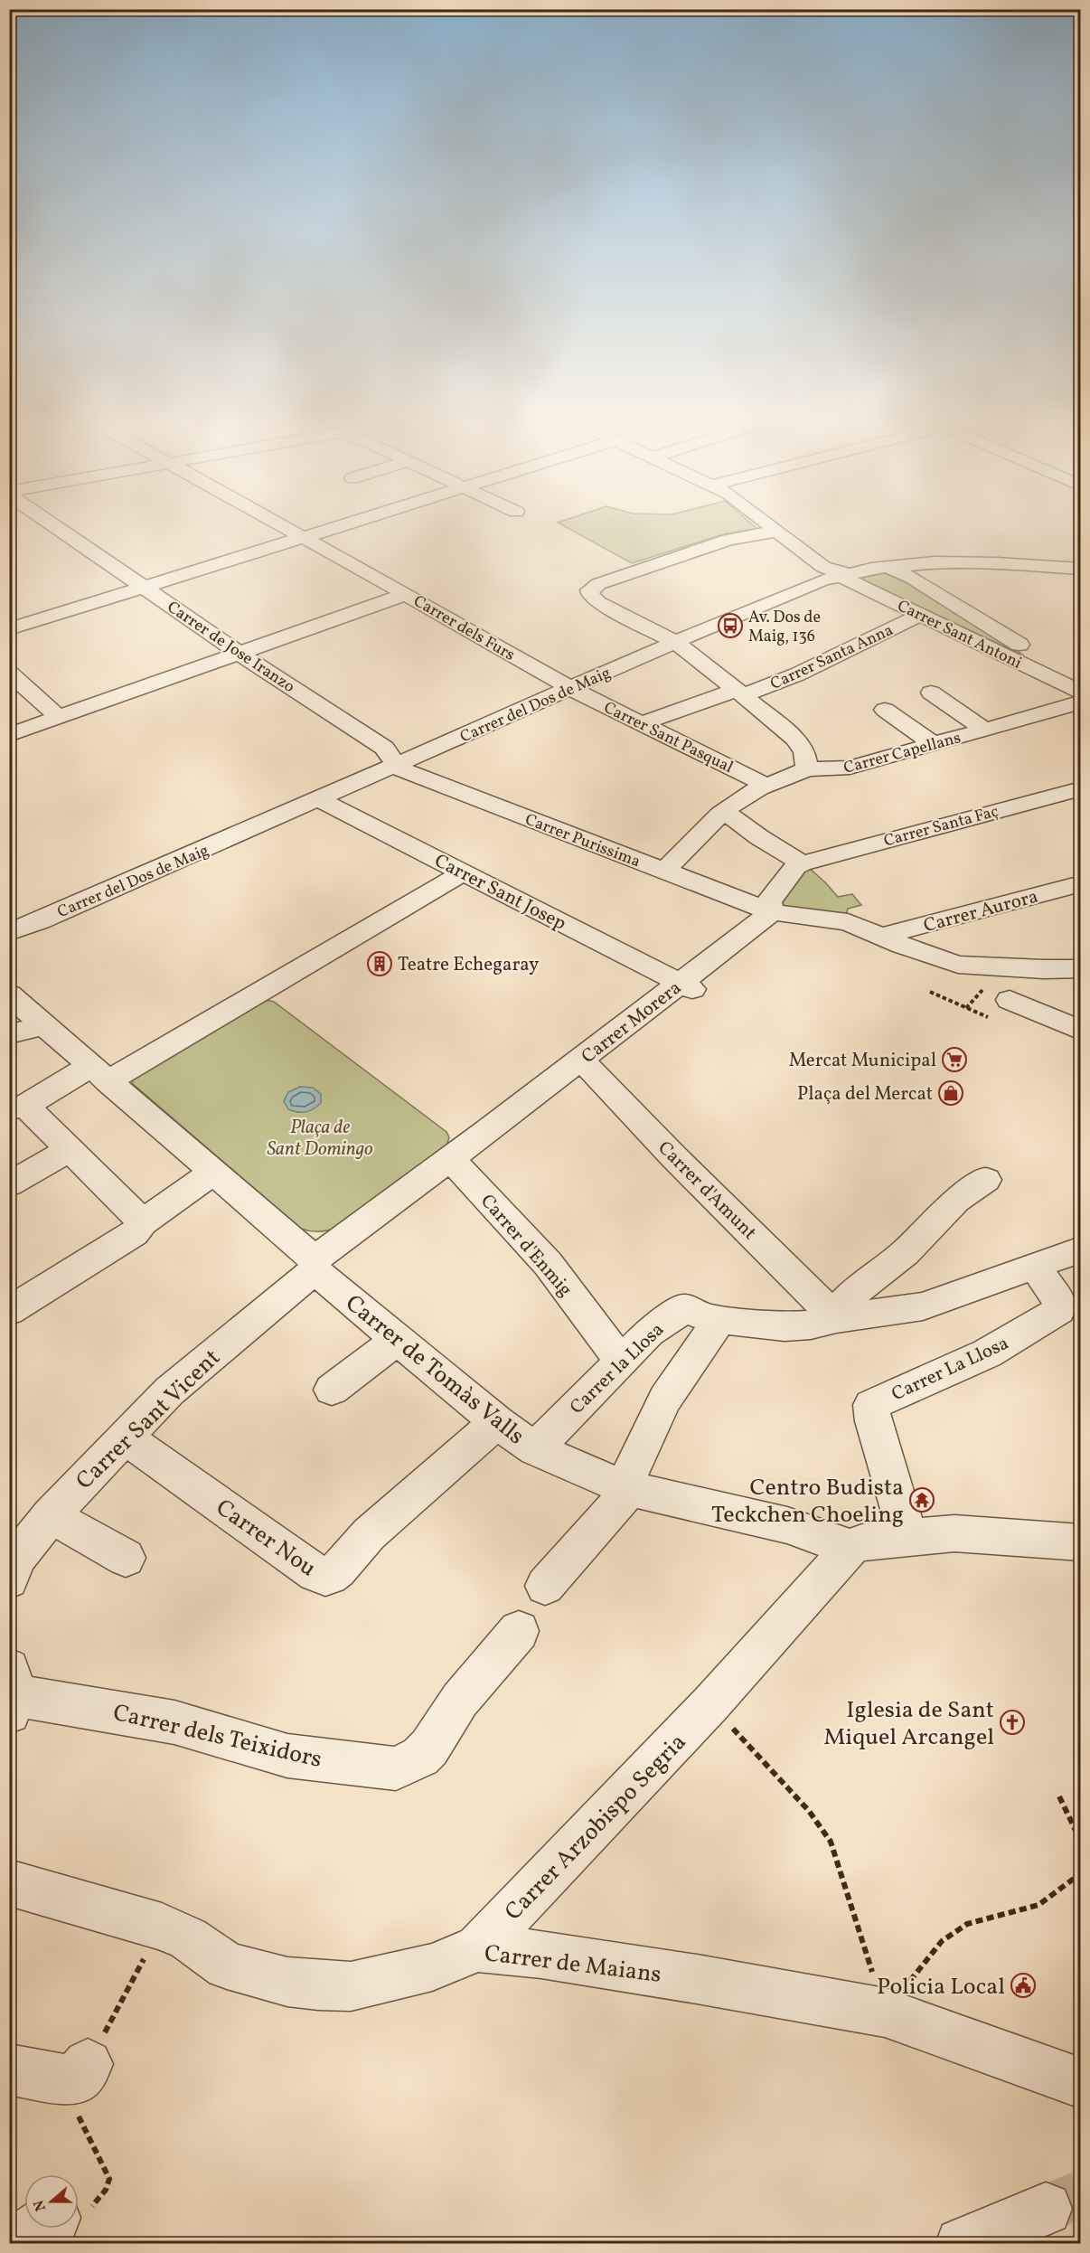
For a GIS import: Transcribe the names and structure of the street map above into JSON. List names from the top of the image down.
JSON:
{
  "streets": {
    "street": [
      "Carrer dels Furs",
      "Carrer Sant Antoni",
      "Carrer de Jose Iranzo",
      "Carrer Santa Anna",
      "Carrer del Dos de Maig",
      "Carrer Sant Pasqual",
      "Carrer Capellans",
      "Carrer Santa Faç",
      "Carrer Purissima",
      "Carrer Sant Josep",
      "Carrer Aurora",
      "Carrer Morera",
      "Carrer d'Amunt",
      "Carrer d'Enmig",
      "Carrer la Llosa",
      "Carrer La Llosa",
      "Carrer de Tomàs Valls",
      "Carrer Sant Vicent",
      "Carrer Nou",
      "Carrer dels Teixidors",
      "Carrer Arzobispo Segria",
      "Carrer de Maians"
    ]
  },
  "crossings": [
    ["Carrer dels Furs", "Carrer del Dos de Maig"],
    ["Carrer dels Furs", "Carrer Sant Pasqual"],
    ["Carrer Sant Antoni", "Carrer Santa Anna"],
    ["Carrer Sant Antoni", "Carrer del Dos de Maig"],
    ["Carrer de Jose Iranzo", "Carrer del Dos de Maig"],
    ["Carrer de Jose Iranzo", "Carrer Purissima"],
    ["Carrer Santa Anna", "Carrer Sant Pasqual"],
    ["Carrer del Dos de Maig", "Carrer Sant Pasqual"],
    ["Carrer del Dos de Maig", "Carrer Purissima"],
    ["Carrer del Dos de Maig", "Carrer Sant Josep"],
    ["Carrer Sant Pasqual", "Carrer Capellans"],
    ["Carrer Capellans", "Carrer Purissima"],
    ["Carrer Purissima", "Carrer Morera"],
    ["Carrer Sant Josep", "Carrer Morera"],
    ["Carrer Morera", "Carrer d'Amunt"],
    ["Carrer Morera", "Carrer d'Enmig"],
    ["Carrer d'Amunt", "Carrer la Llosa"],
    ["Carrer d'Enmig", "Carrer la Llosa"],
    ["Carrer la Llosa", "Carrer La Llosa"],
    ["Carrer la Llosa", "Carrer de Tomàs Valls"],
    ["Carrer de Tomàs Valls", "Carrer Sant Vicent"],
    ["Carrer de Tomàs Valls", "Carrer Nou"],
    ["Carrer de Tomàs Valls", "Carrer Arzobispo Segria"],
    ["Carrer Sant Vicent", "Carrer Nou"],
    ["Carrer Arzobispo Segria", "Carrer de Maians"]
  ],
  "parks": ["Plaça de Sant Domingo"],
  "places": {
    "bus stop": ["Av. Dos de Maig, 136"],
    "building": ["Teatre Echegaray"],
    "supermarket": ["Mercat Municipal"],
    "shop": ["Plaça del Mercat"],
    "temple": ["Centro Budista Teckchen Choeling"],
    "church": ["Iglesia de Sant Miquel Arcangel"],
    "public building": ["Policia Local"]
  },
  "north": "left"
}
